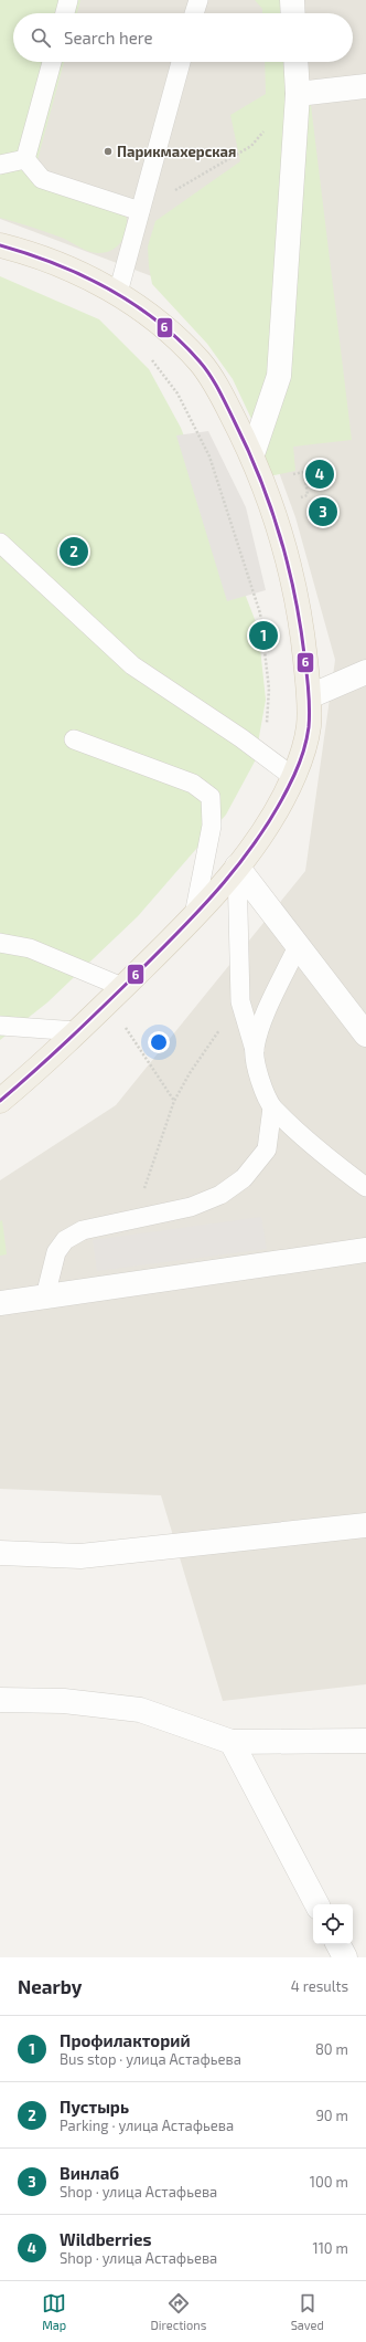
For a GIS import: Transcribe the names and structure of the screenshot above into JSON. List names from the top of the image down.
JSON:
{
  "places": ["Парикмахерская"],
  "lines": ["transit line 6"],
  "page": {
    "search": "Search here",
    "pins": [
      "4",
      "3",
      "2",
      "1"
    ],
    "heading": ["Nearby", "4 results"],
    "list": [
      {
        "mark": "1",
        "name": "Профилакторий",
        "note": "Bus stop · улица Астафьева",
        "value": "80 m"
      },
      {
        "mark": "2",
        "name": "Пустырь",
        "note": "Parking · улица Астафьева",
        "value": "90 m"
      },
      {
        "mark": "3",
        "name": "Винлаб",
        "note": "Shop · улица Астафьева",
        "value": "100 m"
      },
      {
        "mark": "4",
        "name": "Wildberries",
        "note": "Shop · улица Астафьева",
        "value": "110 m"
      }
    ],
    "nav": ["Map", "Directions", "Saved"]
  }
}
